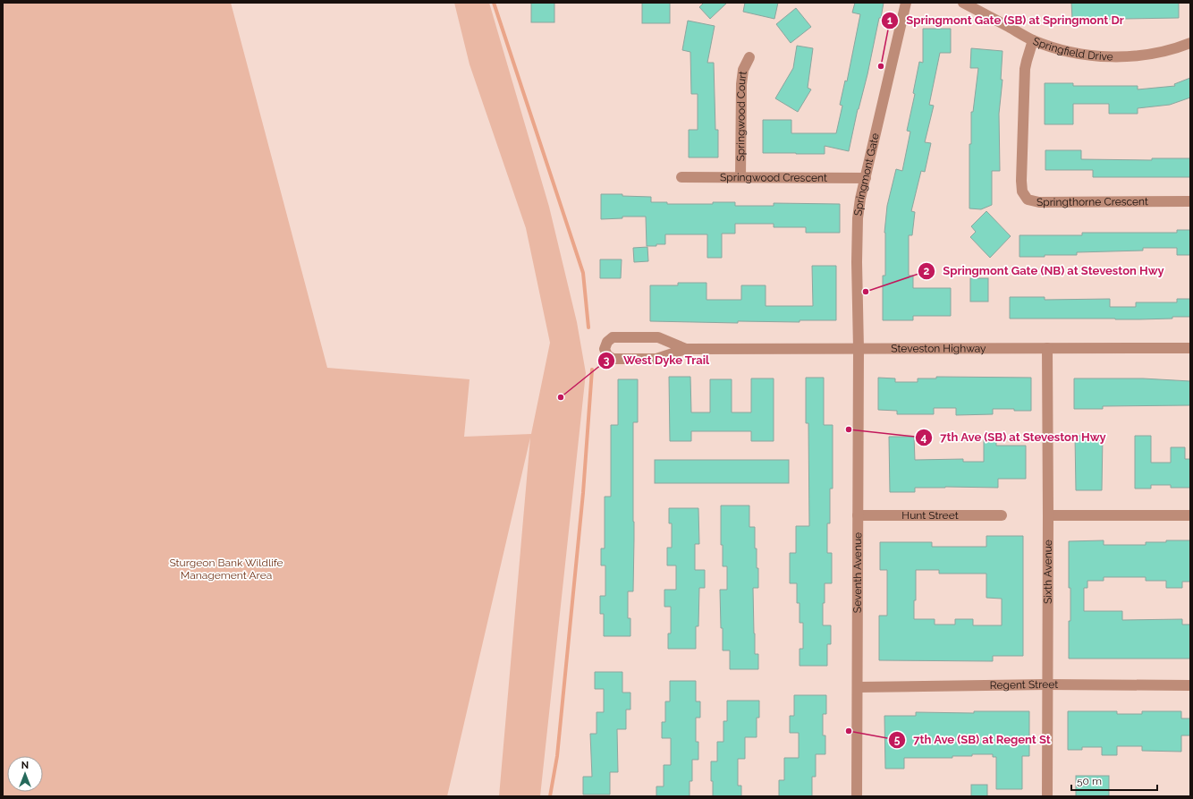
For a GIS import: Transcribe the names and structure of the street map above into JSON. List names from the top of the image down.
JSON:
{
  "streets": {
    "street": [
      "Springfield Drive",
      "Springwood Court",
      "Springmont Gate",
      "Springwood Crescent",
      "Springthorne Crescent",
      "Steveston Highway",
      "Hunt Street",
      "Sixth Avenue",
      "Seventh Avenue",
      "Regent Street"
    ]
  },
  "crossings": [
    ["Springfield Drive", "Springthorne Crescent"],
    ["Springwood Court", "Springwood Crescent"],
    ["Springmont Gate", "Springwood Crescent"],
    ["Springmont Gate", "Steveston Highway"],
    ["Springmont Gate", "Seventh Avenue"],
    ["Steveston Highway", "Sixth Avenue"],
    ["Steveston Highway", "Seventh Avenue"],
    ["Hunt Street", "Seventh Avenue"],
    ["Sixth Avenue", "Regent Street"],
    ["Seventh Avenue", "Regent Street"]
  ],
  "parks": ["Sturgeon Bank Wildlife Management Area"],
  "places": [
    "Springmont Gate (SB) at Springmont Dr",
    "Springmont Gate (NB) at Steveston Hwy",
    "West Dyke Trail",
    "7th Ave (SB) at Steveston Hwy",
    "7th Ave (SB) at Regent St"
  ],
  "scale_bar": "50 m",
  "north": "top"
}
